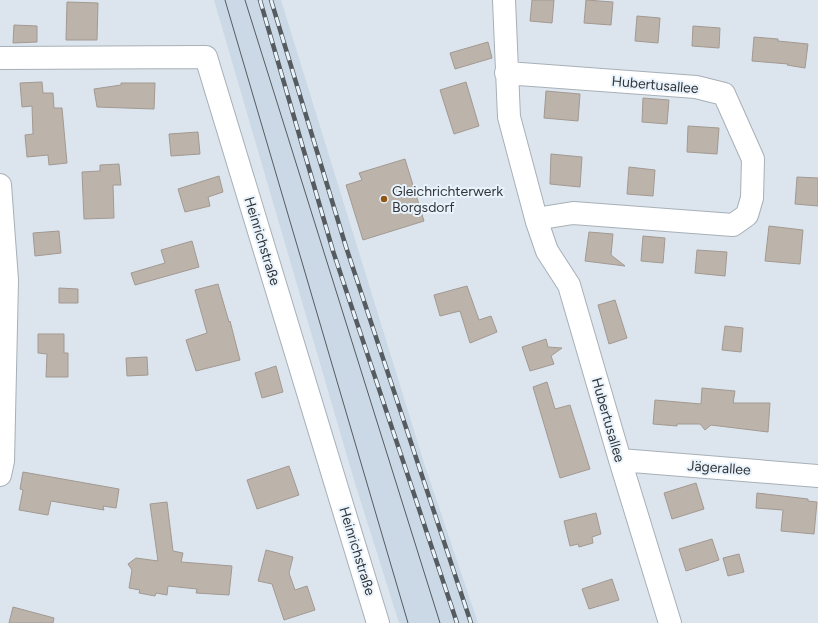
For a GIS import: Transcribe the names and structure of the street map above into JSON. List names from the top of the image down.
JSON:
{
  "streets": {
    "street": ["Hubertusallee", "Heinrichstraße", "Jägerallee"]
  },
  "crossings": [
    ["Hubertusallee", "Jägerallee"]
  ],
  "places": ["Gleichrichterwerk Borgsdorf"]
}
